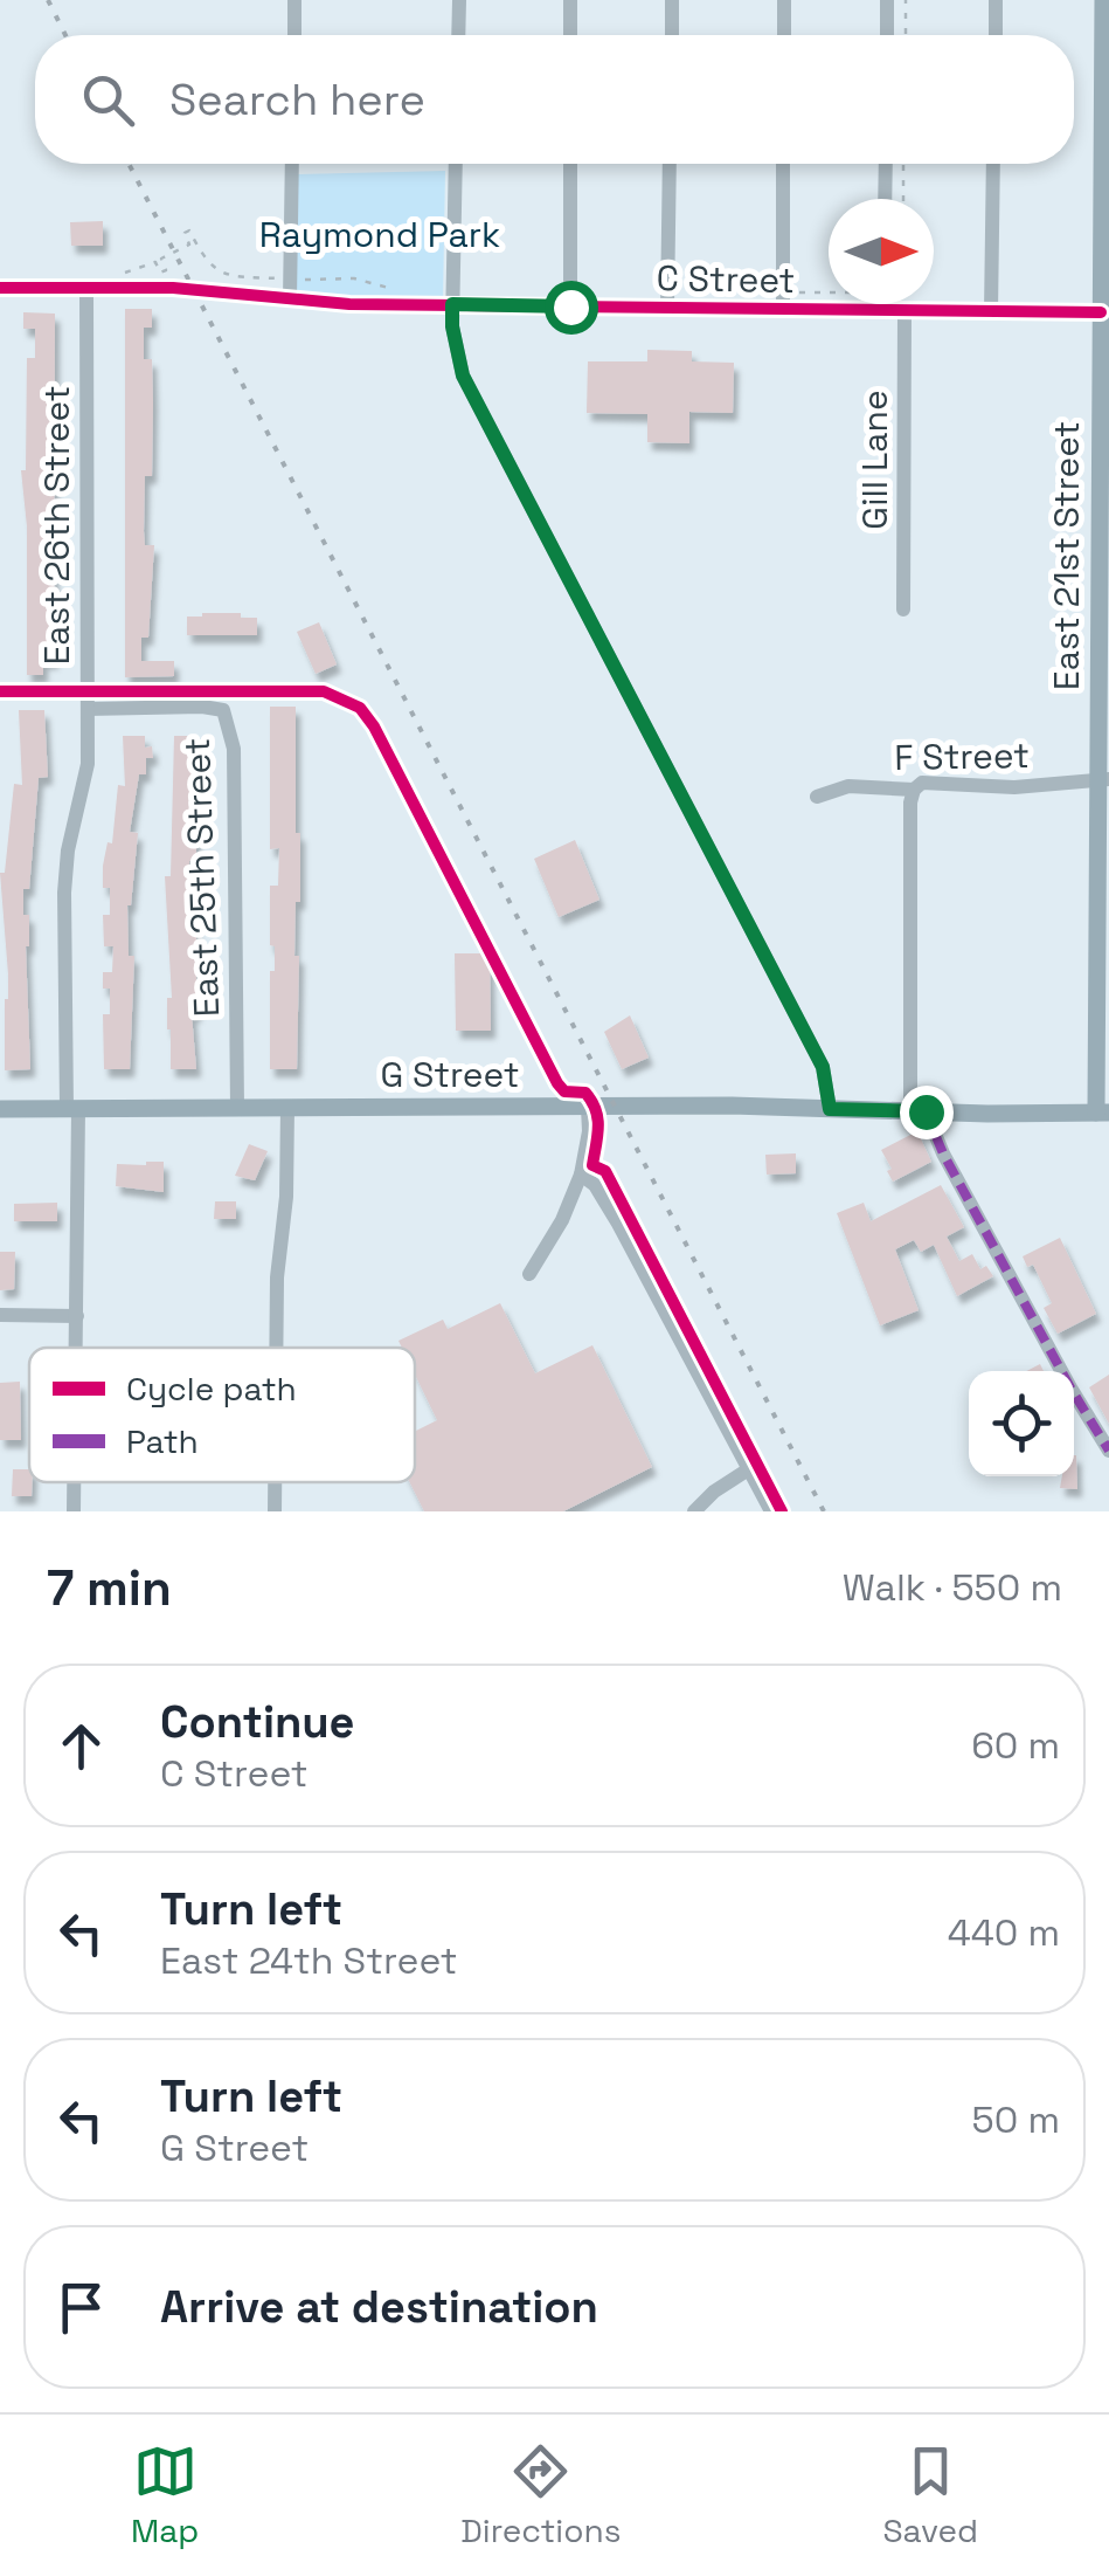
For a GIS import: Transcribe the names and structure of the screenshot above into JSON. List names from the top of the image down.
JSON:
{
  "streets": {
    "main road": ["East 21st Street", "G Street"],
    "street": [
      "C Street",
      "Gill Lane",
      "East 26th Street",
      "F Street",
      "East 25th Street"
    ]
  },
  "crossings": [
    ["C Street", "Gill Lane"],
    ["C Street", "East 26th Street"],
    ["C Street", "East 21st Street"],
    ["East 26th Street", "East 25th Street"],
    ["East 26th Street", "G Street"],
    ["East 21st Street", "F Street"],
    ["East 21st Street", "G Street"],
    ["East 25th Street", "G Street"]
  ],
  "parks": ["Raymond Park"],
  "legend": ["Cycle path", "Path"],
  "north": "right",
  "page": {
    "search": "Search here",
    "heading": ["7 min", "Walk · 550 m"],
    "list": [
      ["Continue", "C Street", "60 m"],
      ["Turn left", "East 24th Street", "440 m"],
      ["Turn left", "G Street", "50 m"],
      "Arrive at destination"
    ],
    "nav": ["Map", "Directions", "Saved"]
  }
}
